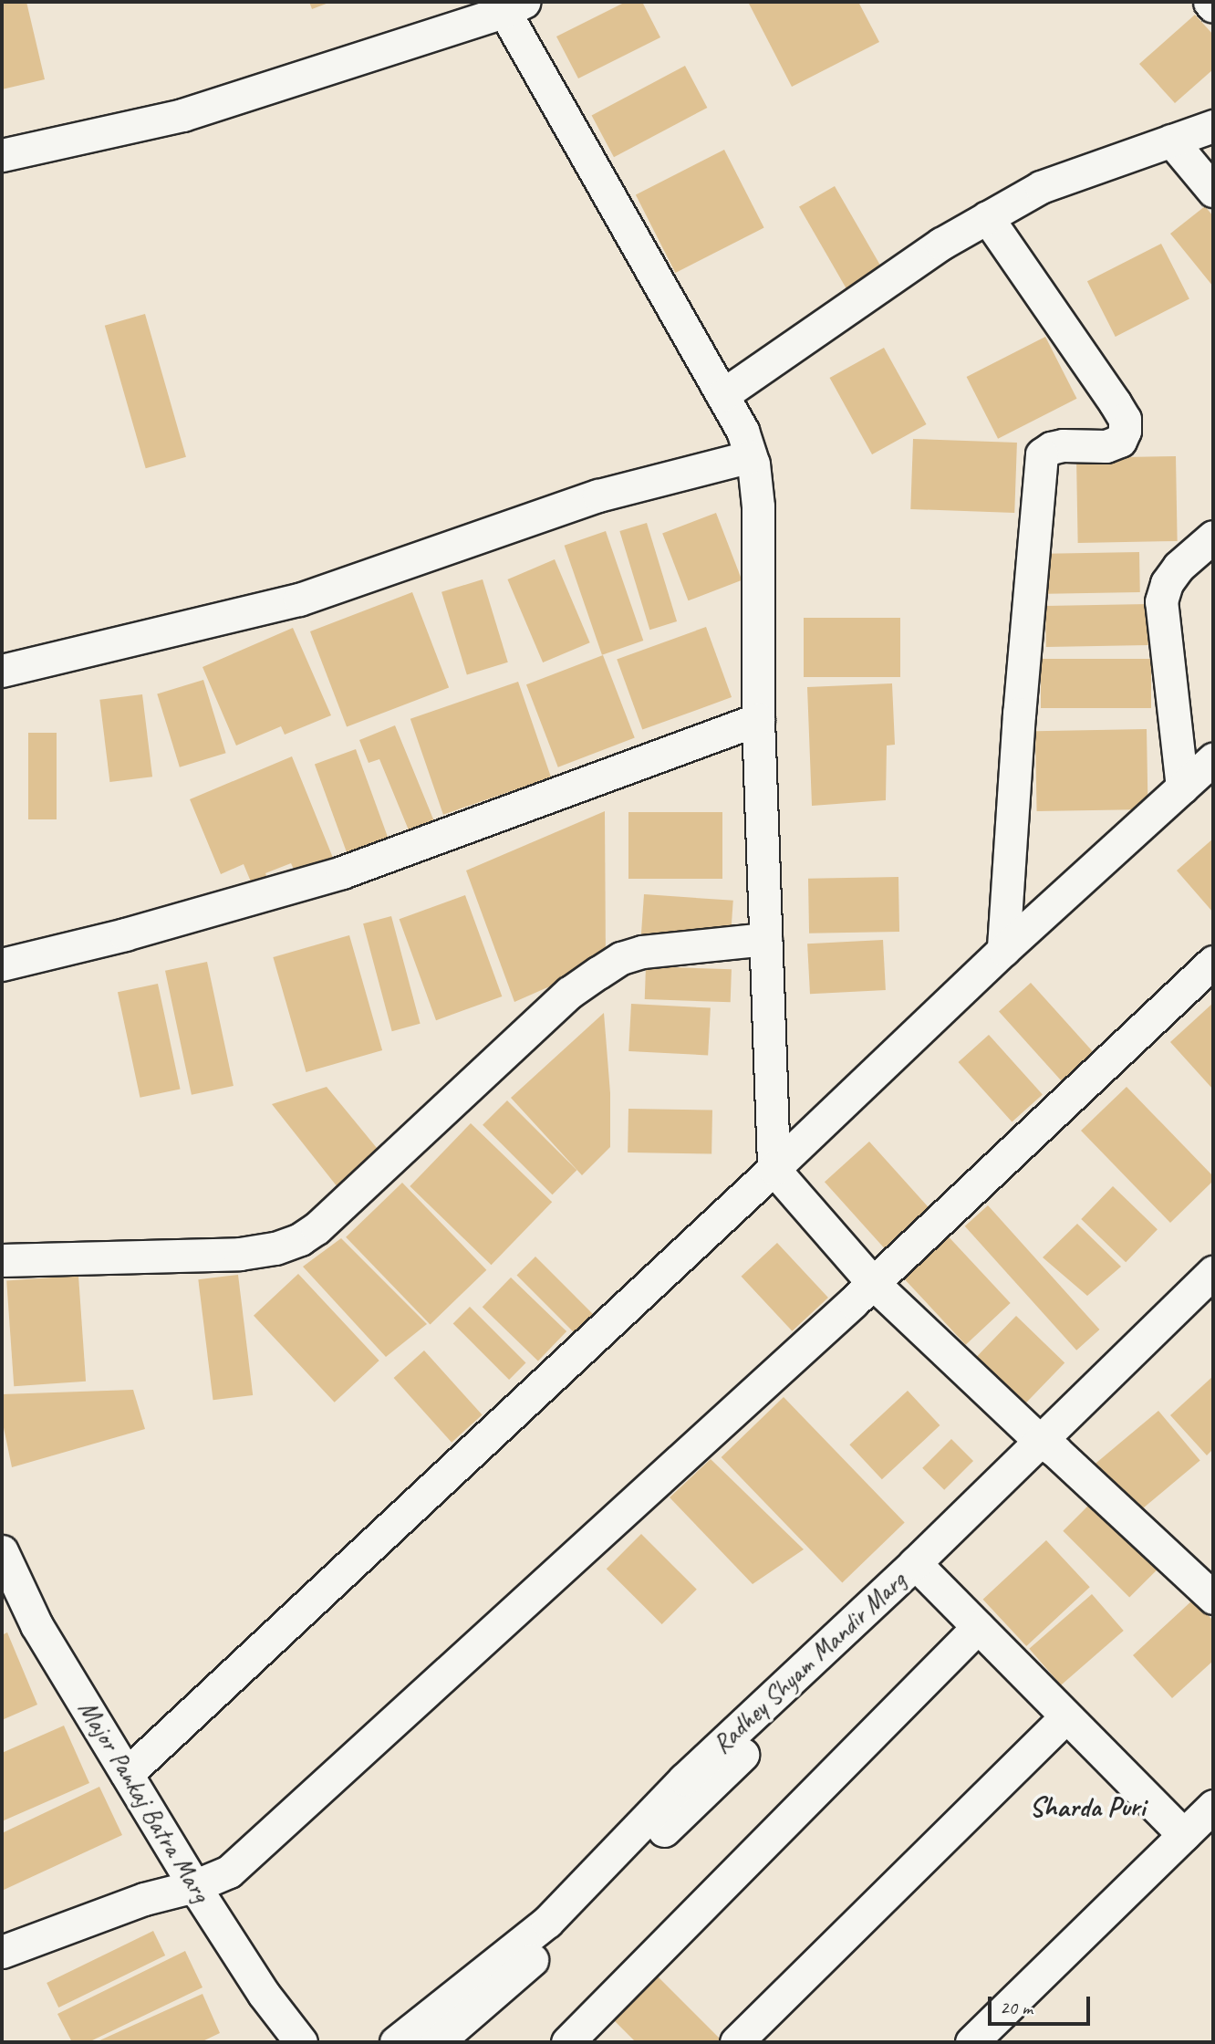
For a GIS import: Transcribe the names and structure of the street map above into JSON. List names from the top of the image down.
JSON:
{
  "streets": {
    "street": ["Radhey Shyam Mandir Marg", "Major Pankaj Batra Marg"]
  },
  "districts": ["Sharda Puri"],
  "scale_bar": "20 m"
}
